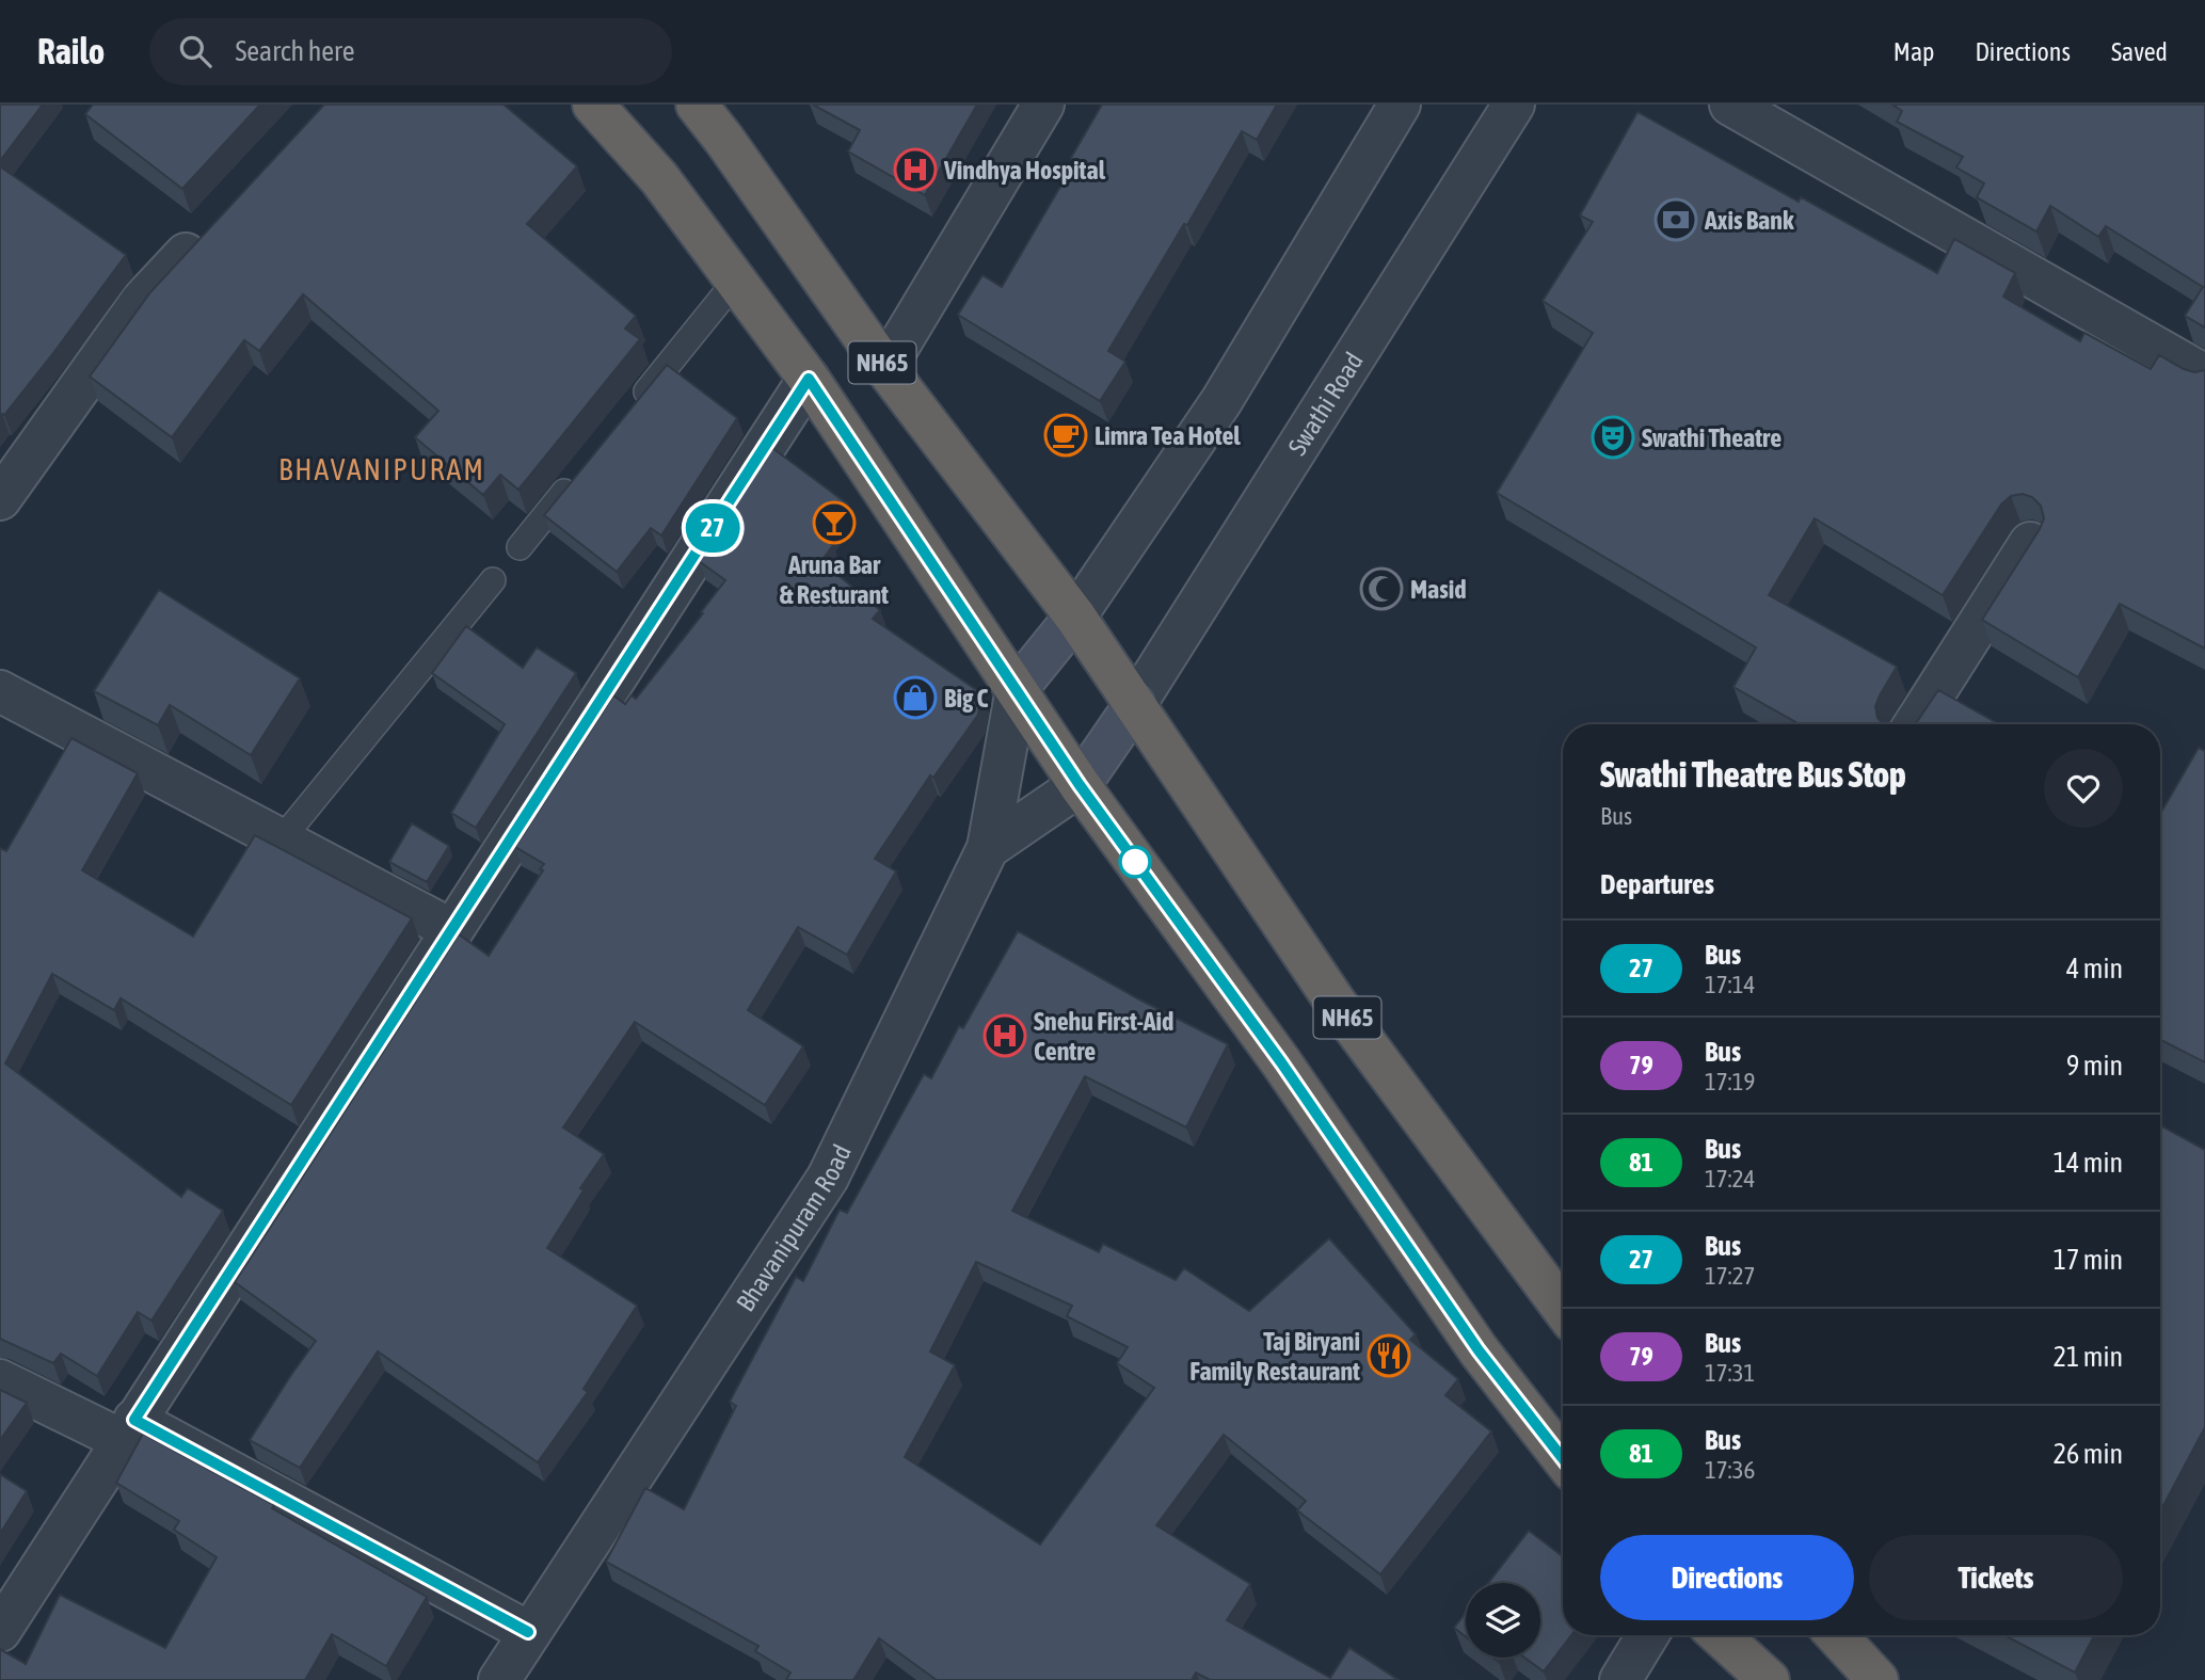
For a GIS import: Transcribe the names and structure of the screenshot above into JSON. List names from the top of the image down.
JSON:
{
  "streets": {
    "highway": ["NH65"],
    "street": ["Swathi Road", "Bhavanipuram Road"]
  },
  "crossings": [
    ["NH65", "Swathi Road"],
    ["NH65", "Bhavanipuram Road"]
  ],
  "districts": ["BHAVANIPURAM"],
  "places": {
    "hospital": ["Vindhya Hospital", "Snehu First-Aid Centre"],
    "bank": ["Axis Bank"],
    "cafe": ["Limra Tea Hotel"],
    "theatre": ["Swathi Theatre"],
    "bar": ["Aruna Bar & Resturant"],
    "mosque": ["Masid"],
    "shop": ["Big C"],
    "restaurant": ["Taj Biryani Family Restaurant"]
  },
  "lines": ["bus line 27"],
  "page": {
    "header": "Railo",
    "search": "Search here",
    "nav": ["Map", "Directions", "Saved"],
    "on_map": "27",
    "heading": [
      ["Swathi Theatre Bus Stop", "Bus"],
      "Departures"
    ],
    "list": [
      {
        "mark": "27",
        "name": "Bus",
        "note": "17:14",
        "value": "4 min"
      },
      {
        "mark": "79",
        "name": "Bus",
        "note": "17:19",
        "value": "9 min"
      },
      {
        "mark": "81",
        "name": "Bus",
        "note": "17:24",
        "value": "14 min"
      },
      {
        "mark": "27",
        "name": "Bus",
        "note": "17:27",
        "value": "17 min"
      },
      {
        "mark": "79",
        "name": "Bus",
        "note": "17:31",
        "value": "21 min"
      },
      {
        "mark": "81",
        "name": "Bus",
        "note": "17:36",
        "value": "26 min"
      }
    ],
    "buttons": ["Directions", "Tickets"]
  }
}
